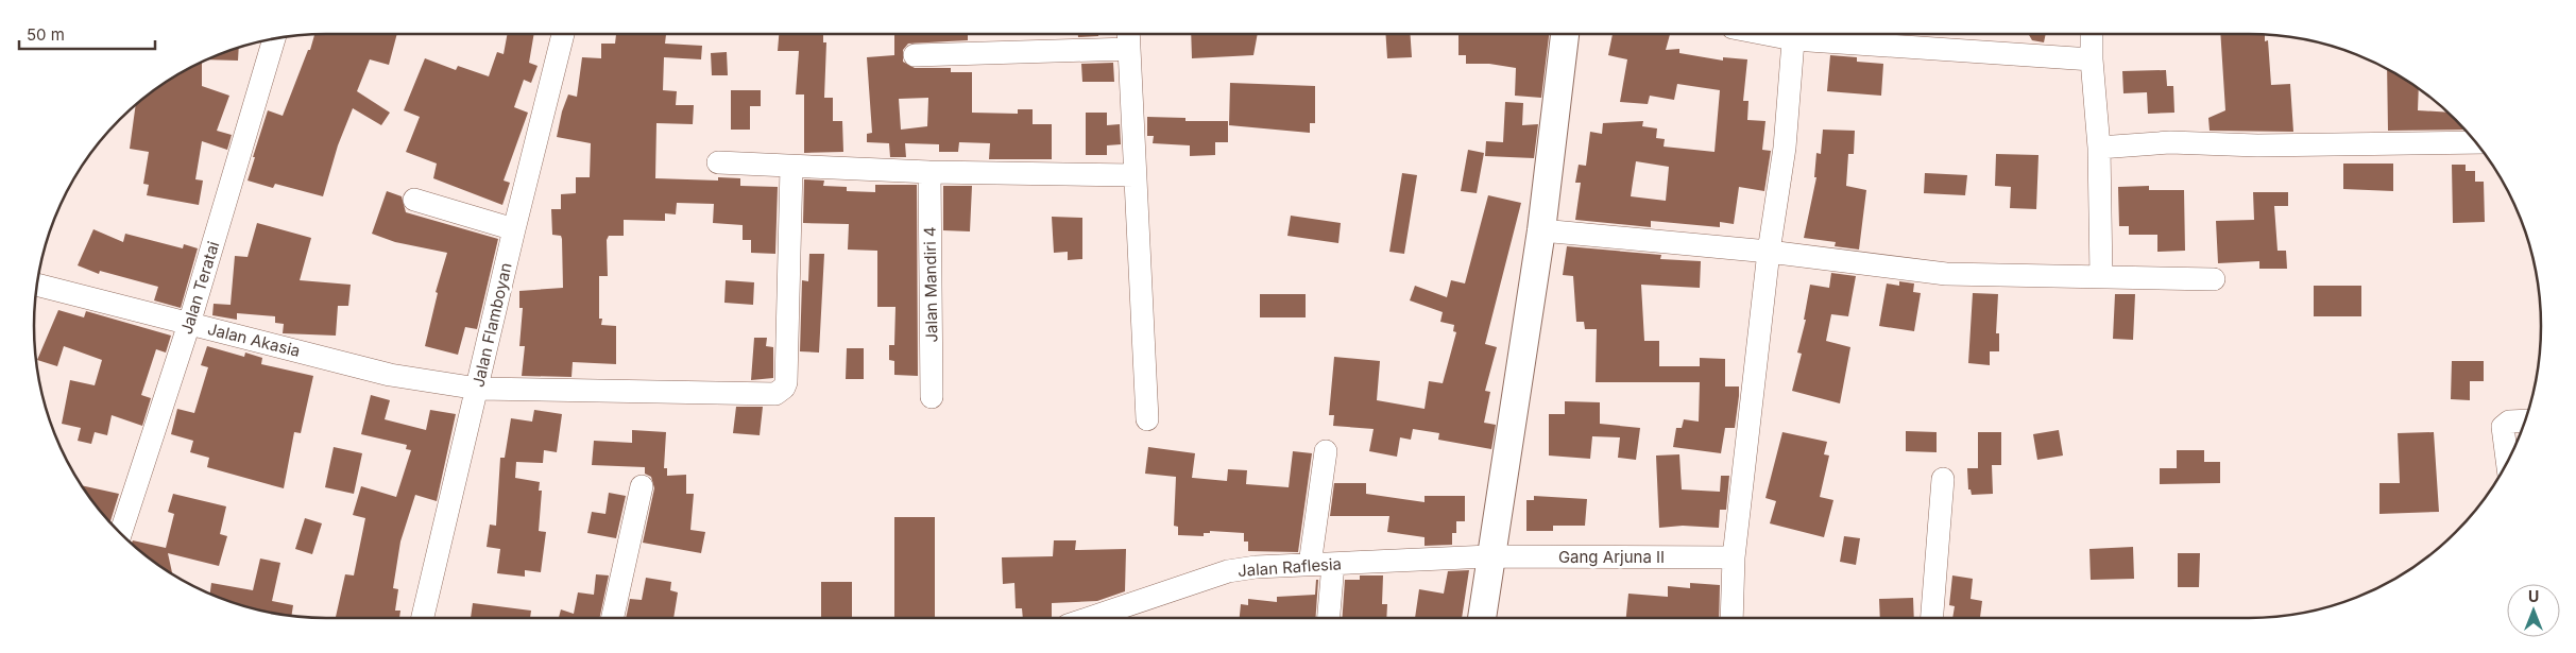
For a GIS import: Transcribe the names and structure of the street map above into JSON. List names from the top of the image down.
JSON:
{
  "streets": {
    "street": [
      "Jalan Mandiri 4",
      "Jalan Teratai",
      "Jalan Flamboyan",
      "Jalan Akasia",
      "Gang Arjuna II",
      "Jalan Raflesia"
    ]
  },
  "crossings": [
    ["Jalan Teratai", "Jalan Akasia"],
    ["Jalan Flamboyan", "Jalan Akasia"],
    ["Gang Arjuna II", "Jalan Raflesia"]
  ],
  "scale_bar": "50 m",
  "north": "top"
}
